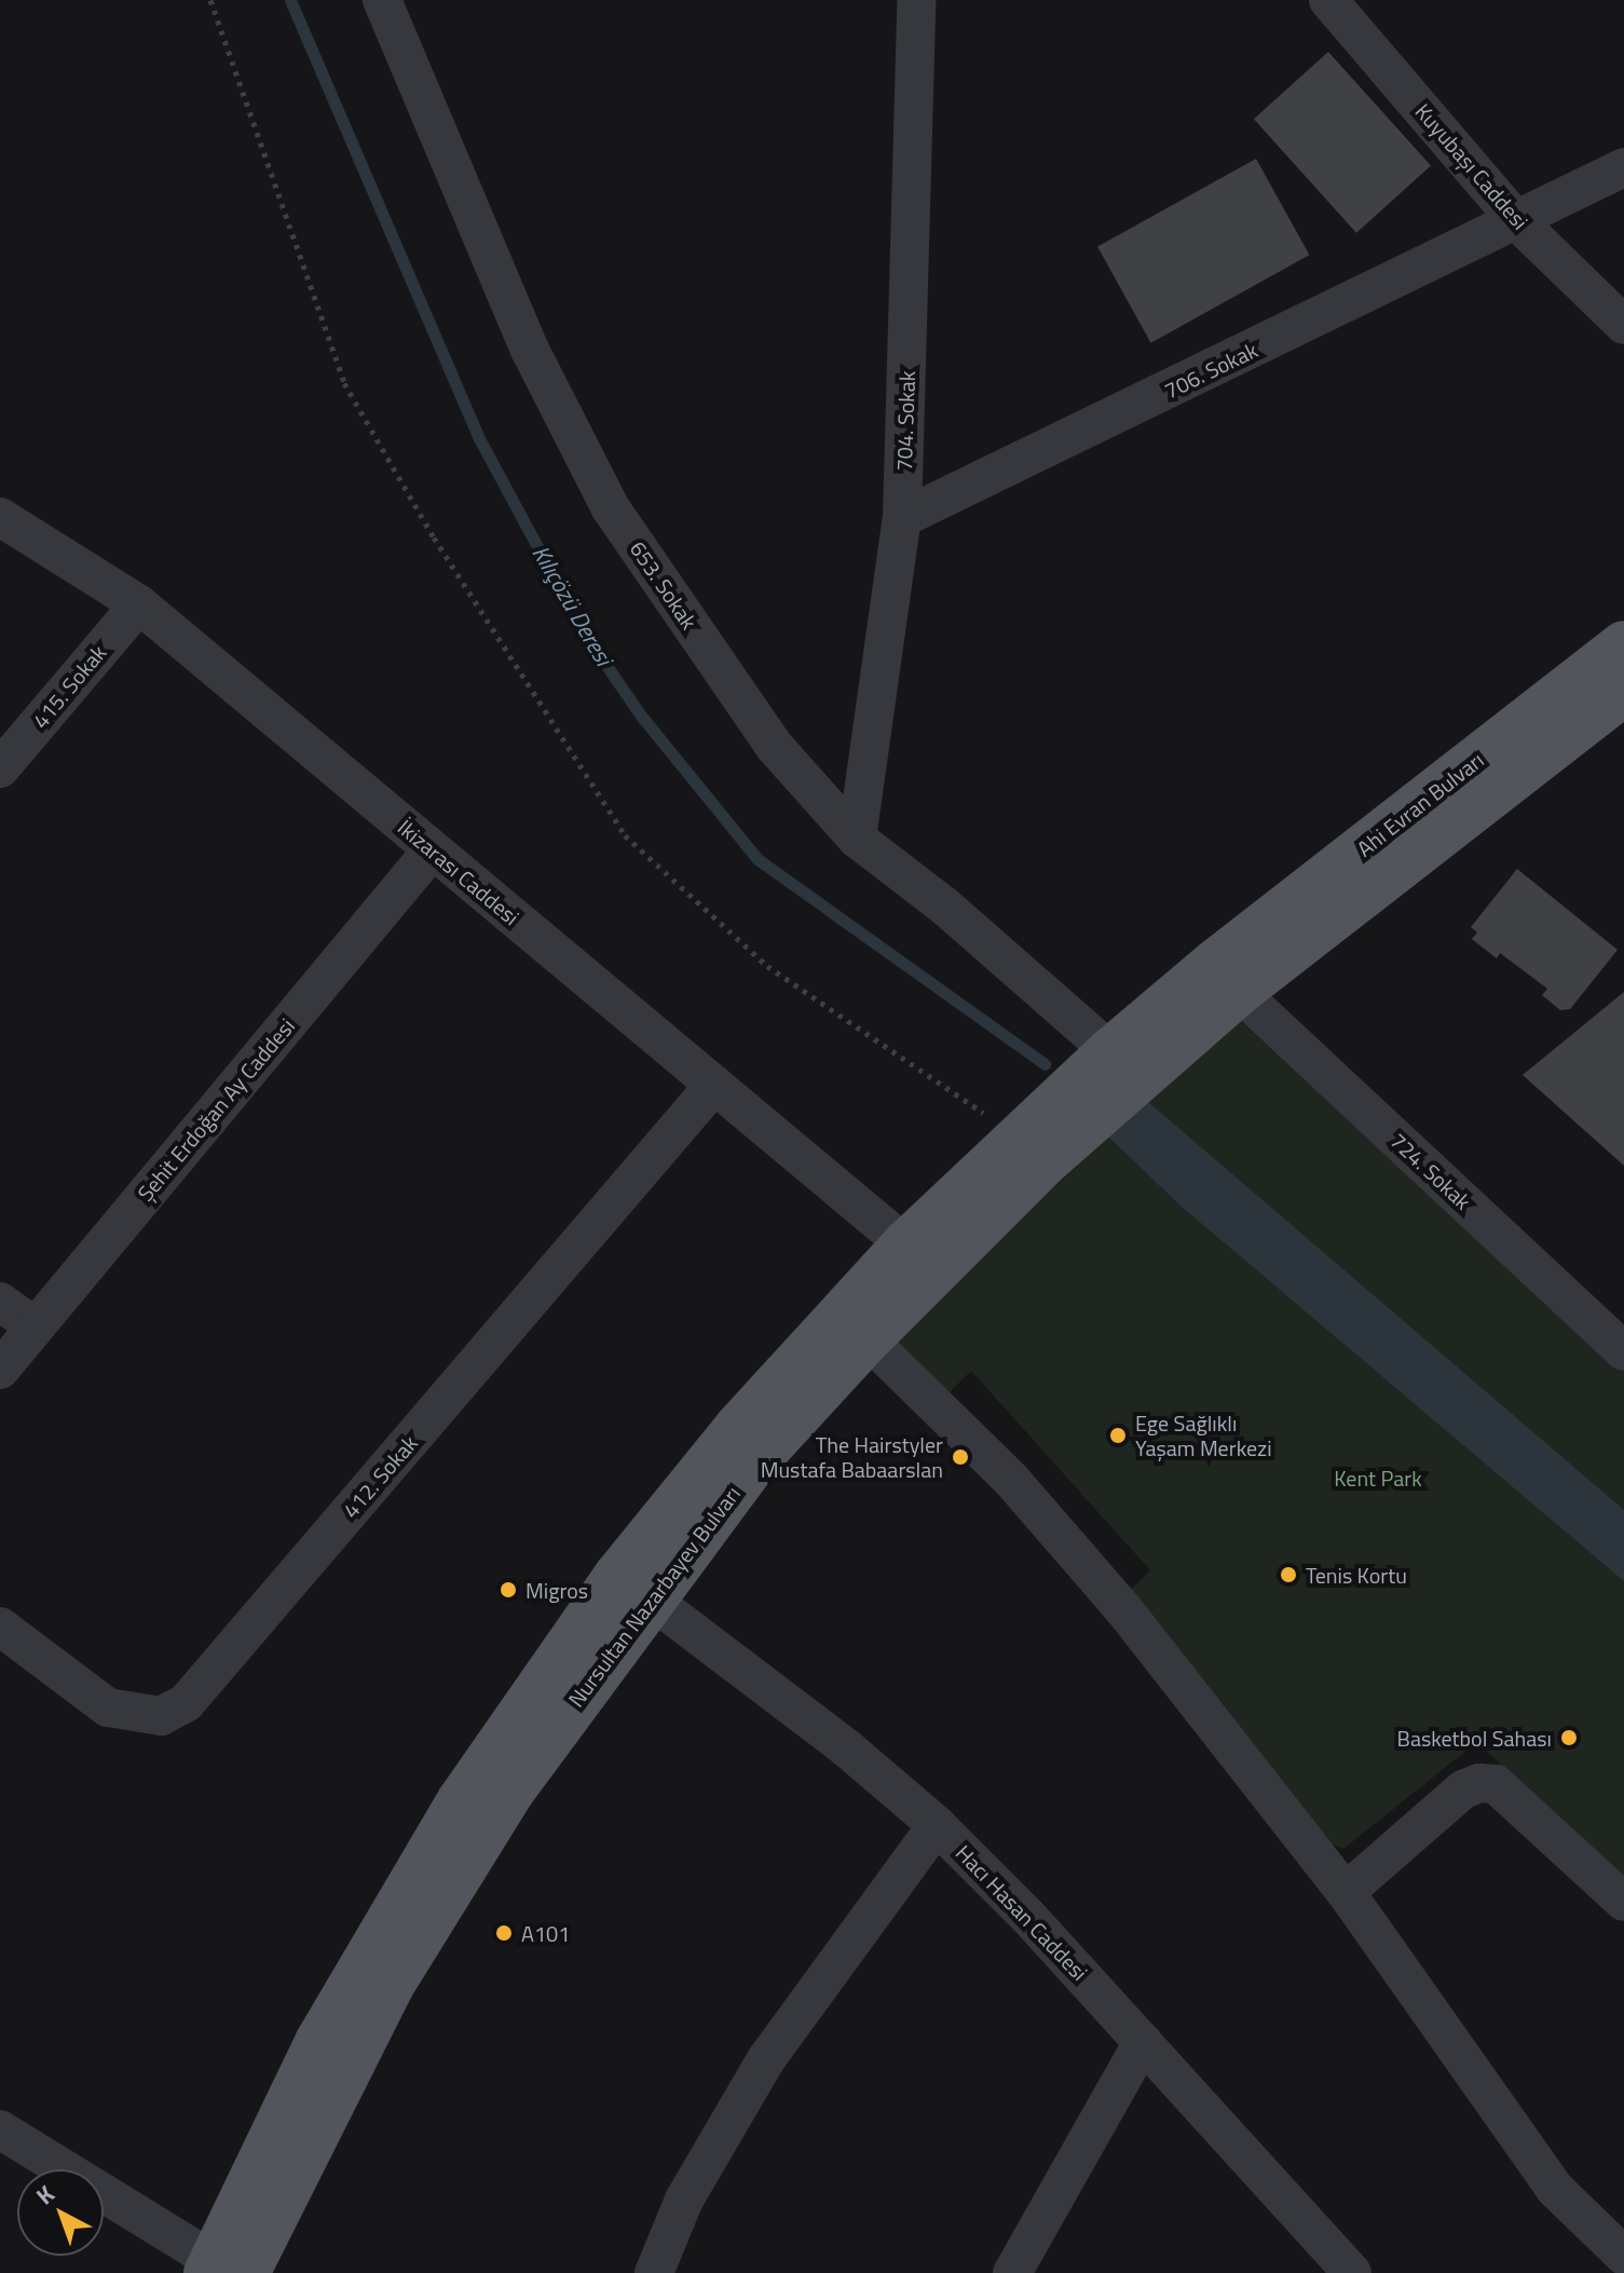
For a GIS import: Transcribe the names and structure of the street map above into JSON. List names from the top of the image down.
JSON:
{
  "streets": {
    "main road": ["Ahi Evran Bulvarı", "Nursultan Nazarbayev Bulvarı"],
    "street": [
      "Kuyubaşı Caddesi",
      "706. Sokak",
      "704. Sokak",
      "653. Sokak",
      "415. Sokak",
      "İkizarası Caddesi",
      "Şehit Erdoğan Ay Caddesi",
      "724. Sokak",
      "412. Sokak",
      "Hacı Hasan Caddesi"
    ]
  },
  "crossings": [
    ["Kuyubaşı Caddesi", "706. Sokak"],
    ["706. Sokak", "704. Sokak"],
    ["704. Sokak", "653. Sokak"],
    ["653. Sokak", "Nursultan Nazarbayev Bulvarı"],
    ["415. Sokak", "İkizarası Caddesi"],
    ["Ahi Evran Bulvarı", "724. Sokak"],
    ["Ahi Evran Bulvarı", "Nursultan Nazarbayev Bulvarı"],
    ["İkizarası Caddesi", "Şehit Erdoğan Ay Caddesi"],
    ["İkizarası Caddesi", "412. Sokak"],
    ["İkizarası Caddesi", "Nursultan Nazarbayev Bulvarı"],
    ["724. Sokak", "Nursultan Nazarbayev Bulvarı"],
    ["Nursultan Nazarbayev Bulvarı", "Hacı Hasan Caddesi"]
  ],
  "water": ["Kılıçözü Deresi"],
  "parks": ["Kent Park"],
  "places": [
    "Ege Sağlıklı Yaşam Merkezi",
    "The Hairstyler Mustafa Babaarslan",
    "Tenis Kortu",
    "Migros",
    "Basketbol Sahası",
    "A101"
  ],
  "north": "top left"
}
